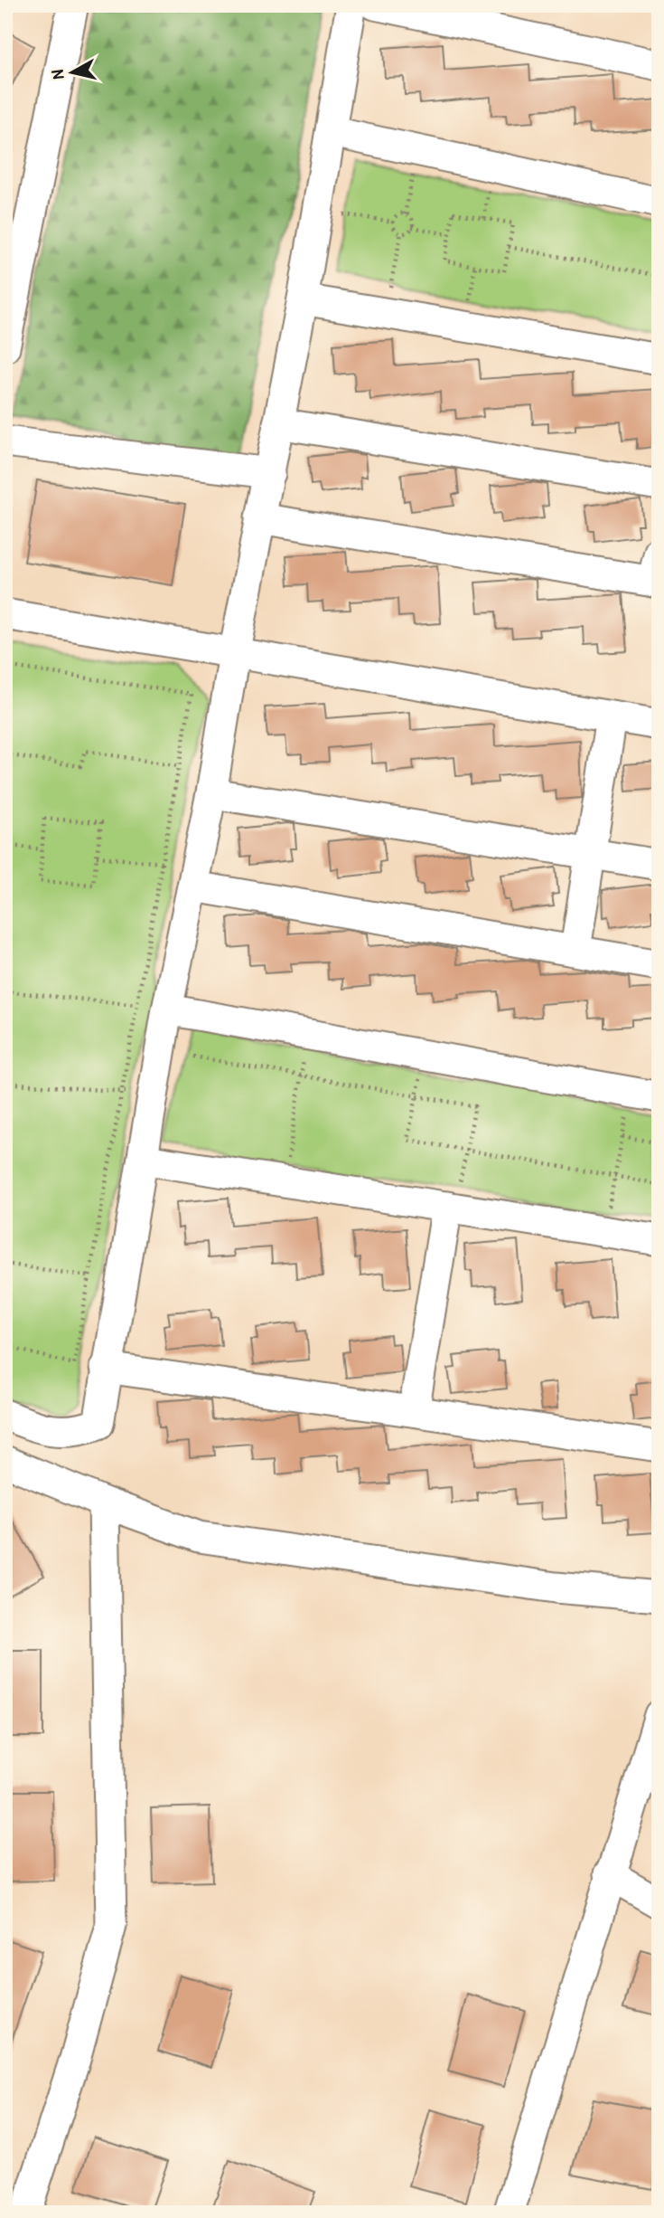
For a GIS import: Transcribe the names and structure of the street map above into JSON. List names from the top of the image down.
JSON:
{
  "north": "left"
}
